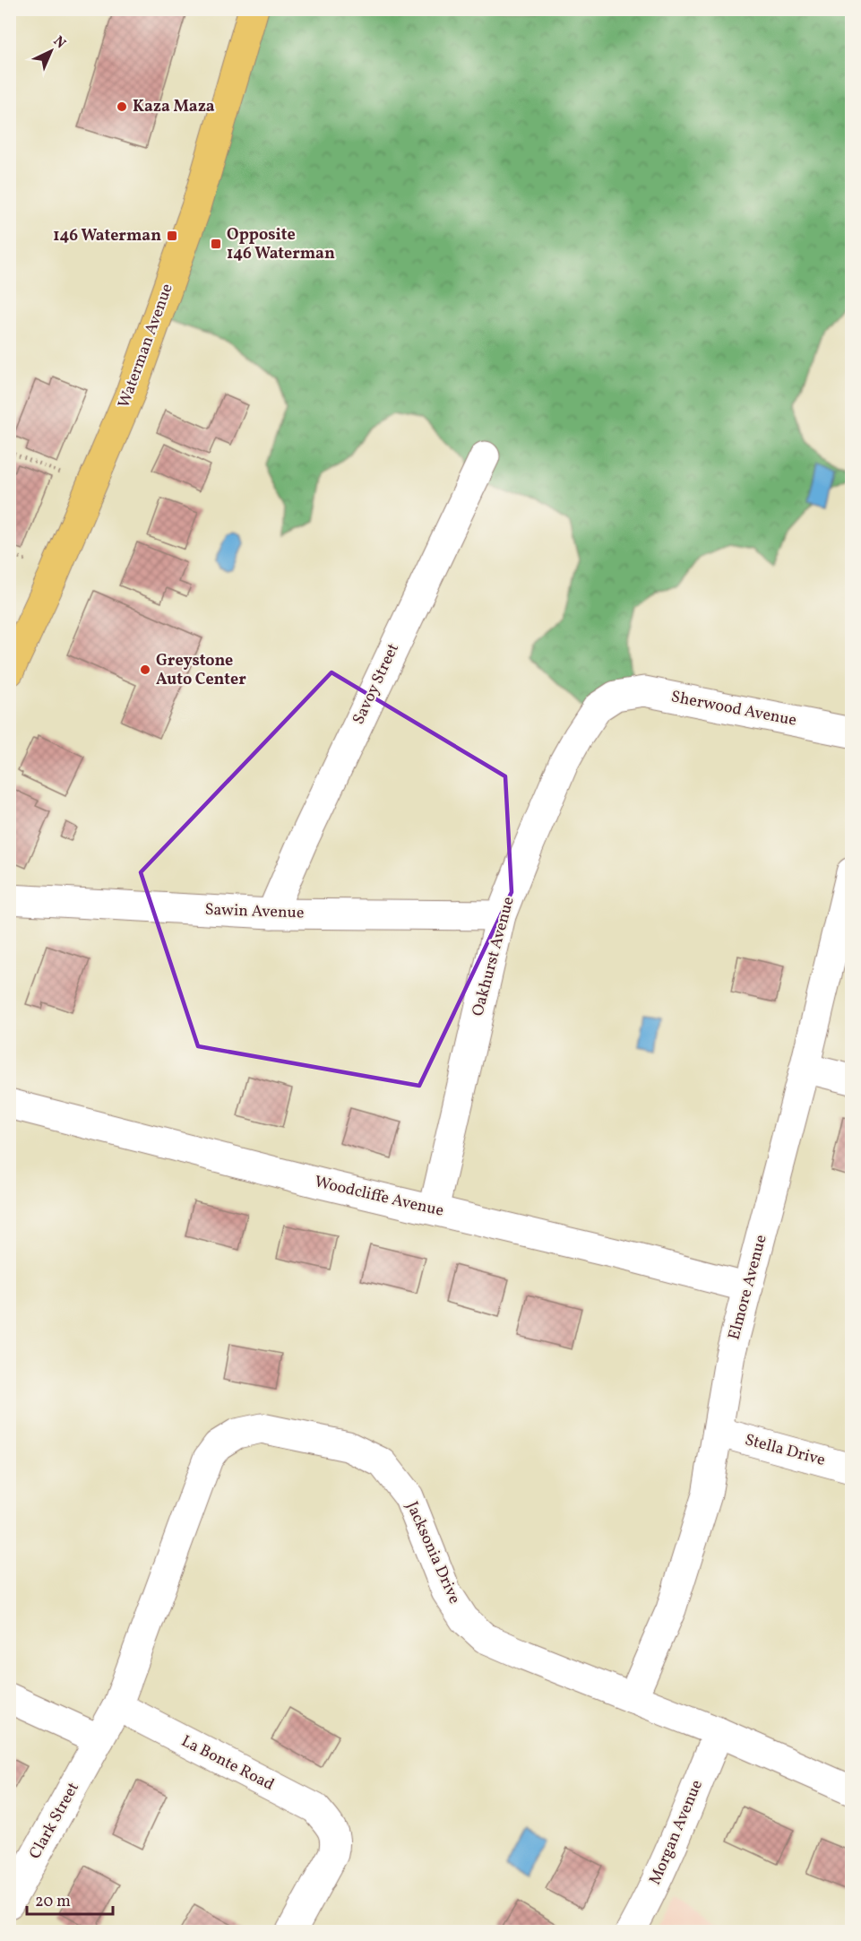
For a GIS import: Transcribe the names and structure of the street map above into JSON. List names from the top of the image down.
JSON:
{
  "streets": {
    "main road": ["Waterman Avenue"],
    "street": [
      "Savoy Street",
      "Sherwood Avenue",
      "Sawin Avenue",
      "Oakhurst Avenue",
      "Woodcliffe Avenue",
      "Elmore Avenue",
      "Stella Drive",
      "Jacksonia Drive",
      "La Bonte Road",
      "Clark Street",
      "Morgan Avenue"
    ]
  },
  "crossings": [
    ["Savoy Street", "Sawin Avenue"],
    ["Sherwood Avenue", "Oakhurst Avenue"],
    ["Sawin Avenue", "Oakhurst Avenue"],
    ["Oakhurst Avenue", "Woodcliffe Avenue"],
    ["Woodcliffe Avenue", "Elmore Avenue"],
    ["Elmore Avenue", "Stella Drive"],
    ["Elmore Avenue", "Jacksonia Drive"],
    ["Jacksonia Drive", "La Bonte Road"],
    ["Jacksonia Drive", "Clark Street"],
    ["Jacksonia Drive", "Morgan Avenue"]
  ],
  "places": {
    "other": ["Kaza Maza", "Greystone Auto Center"],
    "transit": ["146 Waterman", "Opposite 146 Waterman"]
  },
  "scale_bar": "20 m",
  "north": "top right"
}
